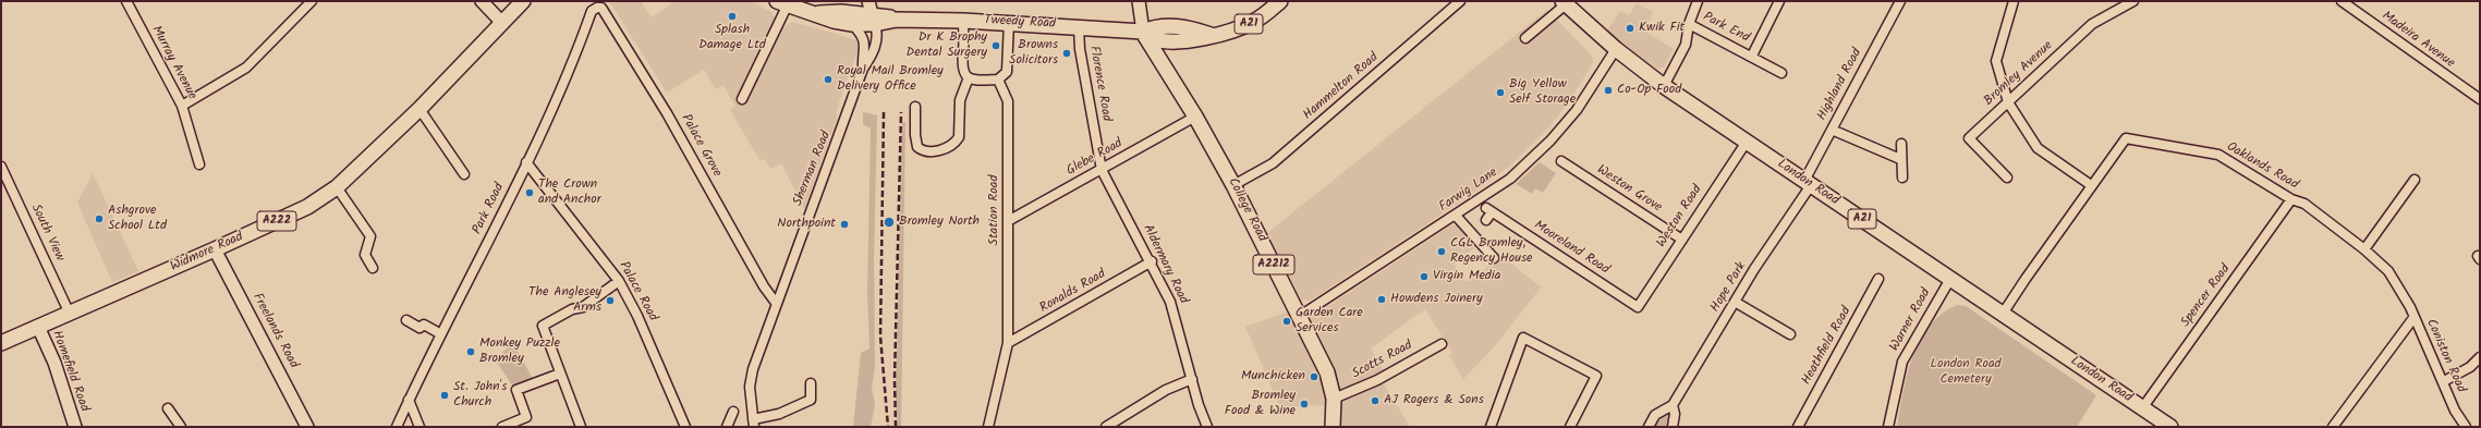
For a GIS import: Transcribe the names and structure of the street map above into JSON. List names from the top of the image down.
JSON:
{
  "streets": {
    "main road": [
      "Tweedy Road",
      "A21",
      "London Road",
      "College Road",
      "A222",
      "Widmore Road",
      "A2212"
    ],
    "street": [
      "Park End",
      "Madeira Avenue",
      "Murray Avenue",
      "Bromley Avenue",
      "Florence Road",
      "Highland Road",
      "Hammelton Road",
      "Palace Grove",
      "Glebe Road",
      "Oaklands Road",
      "Sherman Road",
      "Weston Grove",
      "Farwig Lane",
      "Park Road",
      "Station Road",
      "Weston Road",
      "South View",
      "Mooreland Road",
      "Aldermary Road",
      "Hope Park",
      "Palace Road",
      "Ronalds Road",
      "Spencer Road",
      "Warner Road",
      "Freelands Road",
      "Heathfield Road",
      "Coniston Road",
      "Scotts Road",
      "Homefield Road"
    ]
  },
  "crossings": [
    ["Tweedy Road", "Florence Road"],
    ["Tweedy Road", "Sherman Road"],
    ["Tweedy Road", "College Road"],
    ["Park End", "London Road"],
    ["Florence Road", "Glebe Road"],
    ["Florence Road", "Aldermary Road"],
    ["Highland Road", "London Road"],
    ["Highland Road", "Hope Park"],
    ["Hammelton Road", "College Road"],
    ["Palace Grove", "Sherman Road"],
    ["Palace Grove", "Park Road"],
    ["Glebe Road", "Station Road"],
    ["Glebe Road", "College Road"],
    ["Glebe Road", "Aldermary Road"],
    ["Oaklands Road", "London Road"],
    ["Oaklands Road", "Spencer Road"],
    ["Oaklands Road", "Coniston Road"],
    ["London Road", "Farwig Lane"],
    ["London Road", "Weston Road"],
    ["London Road", "Hope Park"],
    ["London Road", "Spencer Road"],
    ["London Road", "Warner Road"],
    ["Weston Grove", "Weston Road"],
    ["Farwig Lane", "College Road"],
    ["Park Road", "Palace Road"],
    ["Station Road", "Ronalds Road"],
    ["College Road", "Scotts Road"],
    ["Weston Road", "Mooreland Road"],
    ["South View", "Widmore Road"],
    ["Widmore Road", "Freelands Road"],
    ["Widmore Road", "Homefield Road"],
    ["Aldermary Road", "Ronalds Road"]
  ],
  "parks": ["London Road Cemetery"],
  "places": [
    "Splash Damage Ltd",
    "Kwik Fit",
    "Dr K Brophy Dental Surgery",
    "Browns Solicitors",
    "Royal Mail Bromley Delivery Office",
    "Co-Op Food",
    "Big Yellow Self Storage",
    "The Crown and Anchor",
    "Ashgrove School Ltd",
    "Bromley North",
    "Northpoint",
    "CGL Bromley, Regency House",
    "Virgin Media",
    "Howdens Joinery",
    "The Anglesey Arms",
    "Garden Care Services",
    "Monkey Puzzle Bromley",
    "Munchicken",
    "St. John's Church",
    "AJ Rogers & Sons",
    "Bromley Food & Wine"
  ]
}
